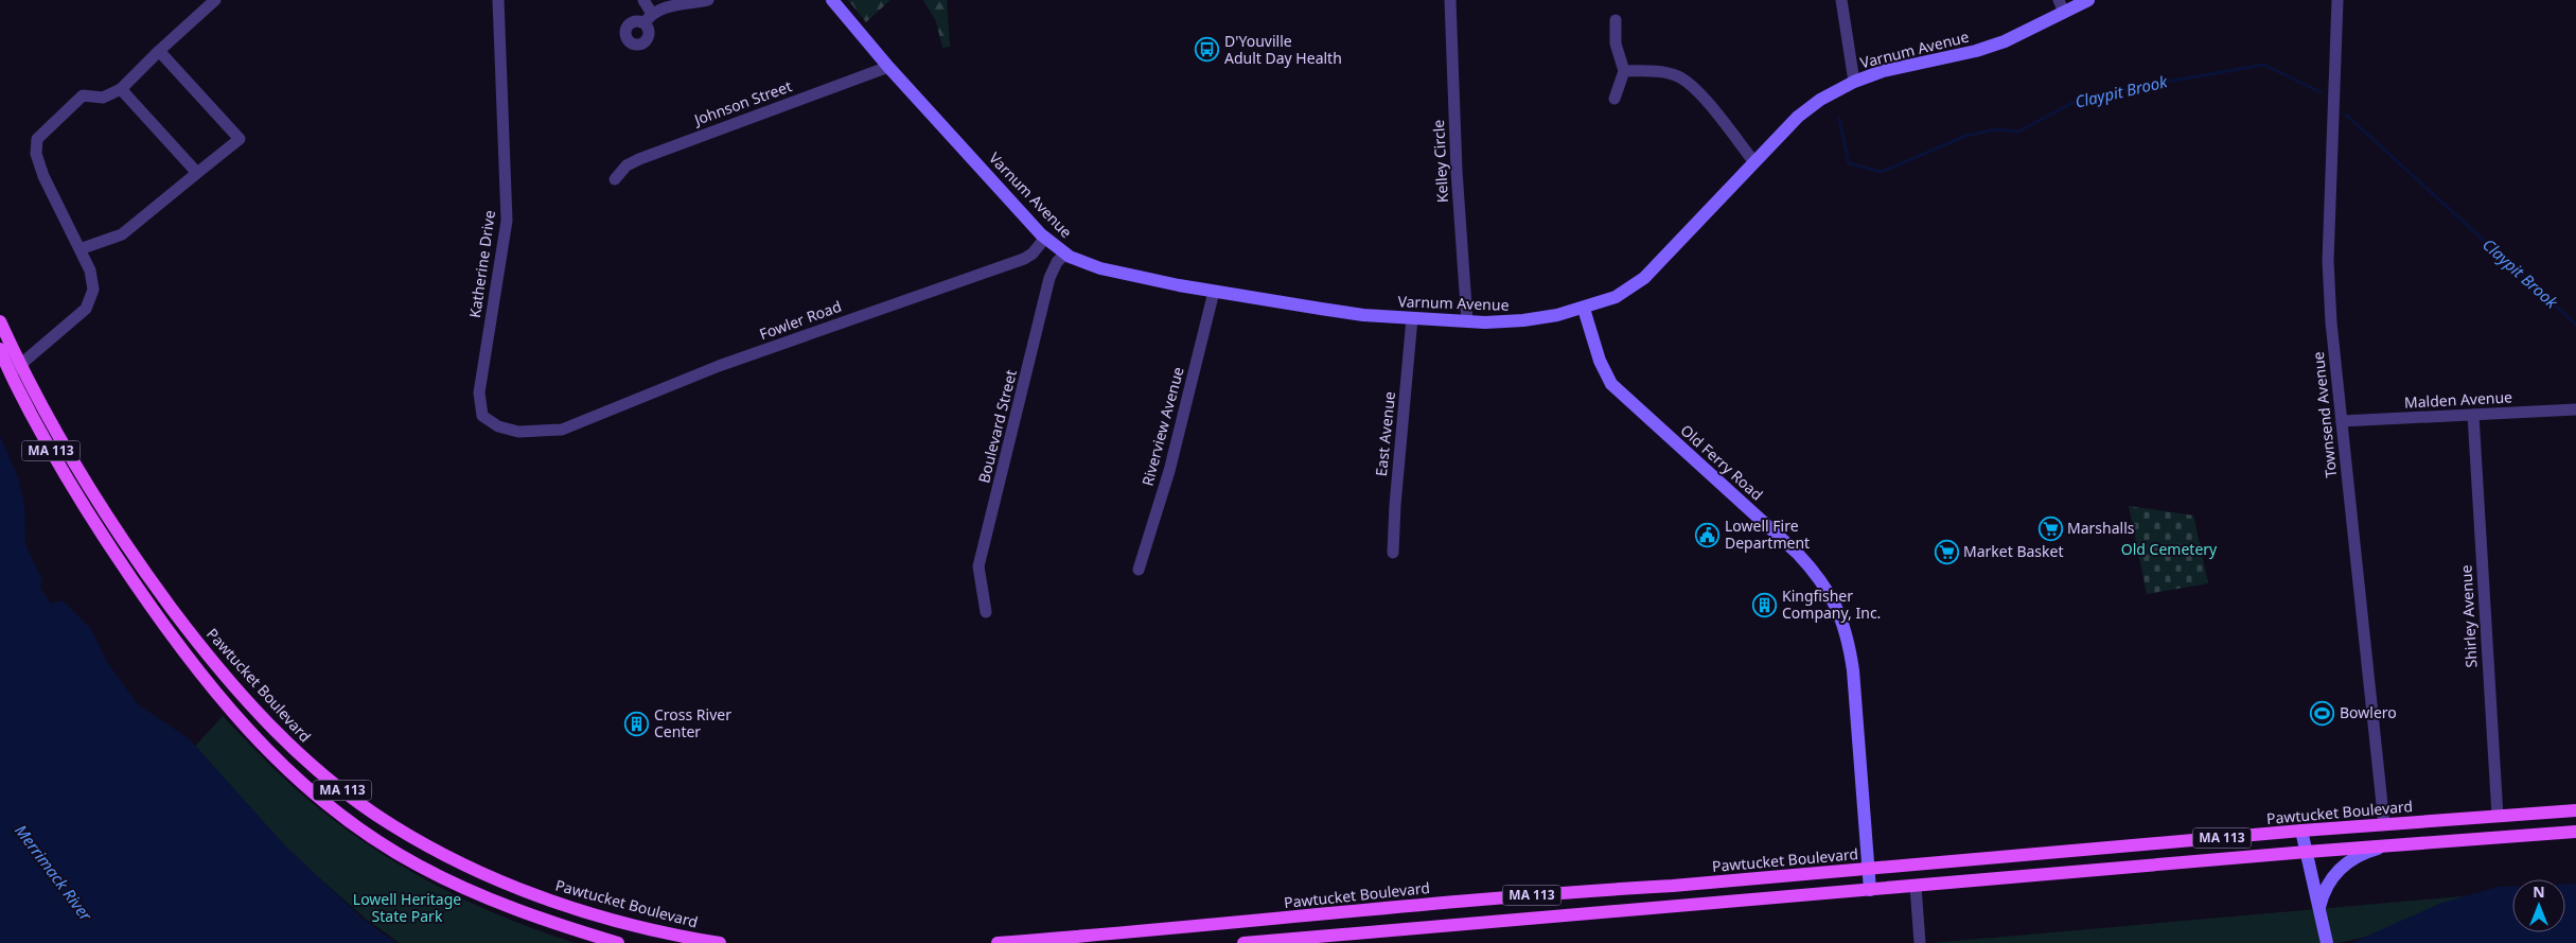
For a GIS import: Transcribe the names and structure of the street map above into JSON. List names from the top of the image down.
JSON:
{
  "streets": {
    "main road": [
      "Varnum Avenue",
      "MA 113",
      "Old Ferry Road",
      "Pawtucket Boulevard"
    ],
    "street": [
      "Johnson Street",
      "Kelley Circle",
      "Katherine Drive",
      "Fowler Road",
      "Malden Avenue",
      "Townsend Avenue",
      "Boulevard Street",
      "Riverview Avenue",
      "East Avenue",
      "Shirley Avenue"
    ]
  },
  "crossings": [
    ["Varnum Avenue", "Johnson Street"],
    ["Varnum Avenue", "Kelley Circle"],
    ["Varnum Avenue", "Fowler Road"],
    ["Varnum Avenue", "Boulevard Street"],
    ["Varnum Avenue", "Riverview Avenue"],
    ["Varnum Avenue", "East Avenue"],
    ["Varnum Avenue", "Old Ferry Road"],
    ["Katherine Drive", "Fowler Road"],
    ["Malden Avenue", "Townsend Avenue"],
    ["Malden Avenue", "Shirley Avenue"],
    ["Townsend Avenue", "Pawtucket Boulevard"],
    ["MA 113", "Old Ferry Road"],
    ["Old Ferry Road", "Pawtucket Boulevard"],
    ["Shirley Avenue", "Pawtucket Boulevard"]
  ],
  "water": ["Claypit Brook", "Merrimack River"],
  "parks": ["Old Cemetery", "Lowell Heritage State Park"],
  "places": {
    "bus stop": ["D'Youville Adult Day Health"],
    "supermarket": ["Marshalls", "Market Basket"],
    "public building": ["Lowell Fire Department"],
    "building": ["Kingfisher Company, Inc.", "Cross River Center"],
    "sports": ["Bowlero"]
  },
  "north": "top"
}
